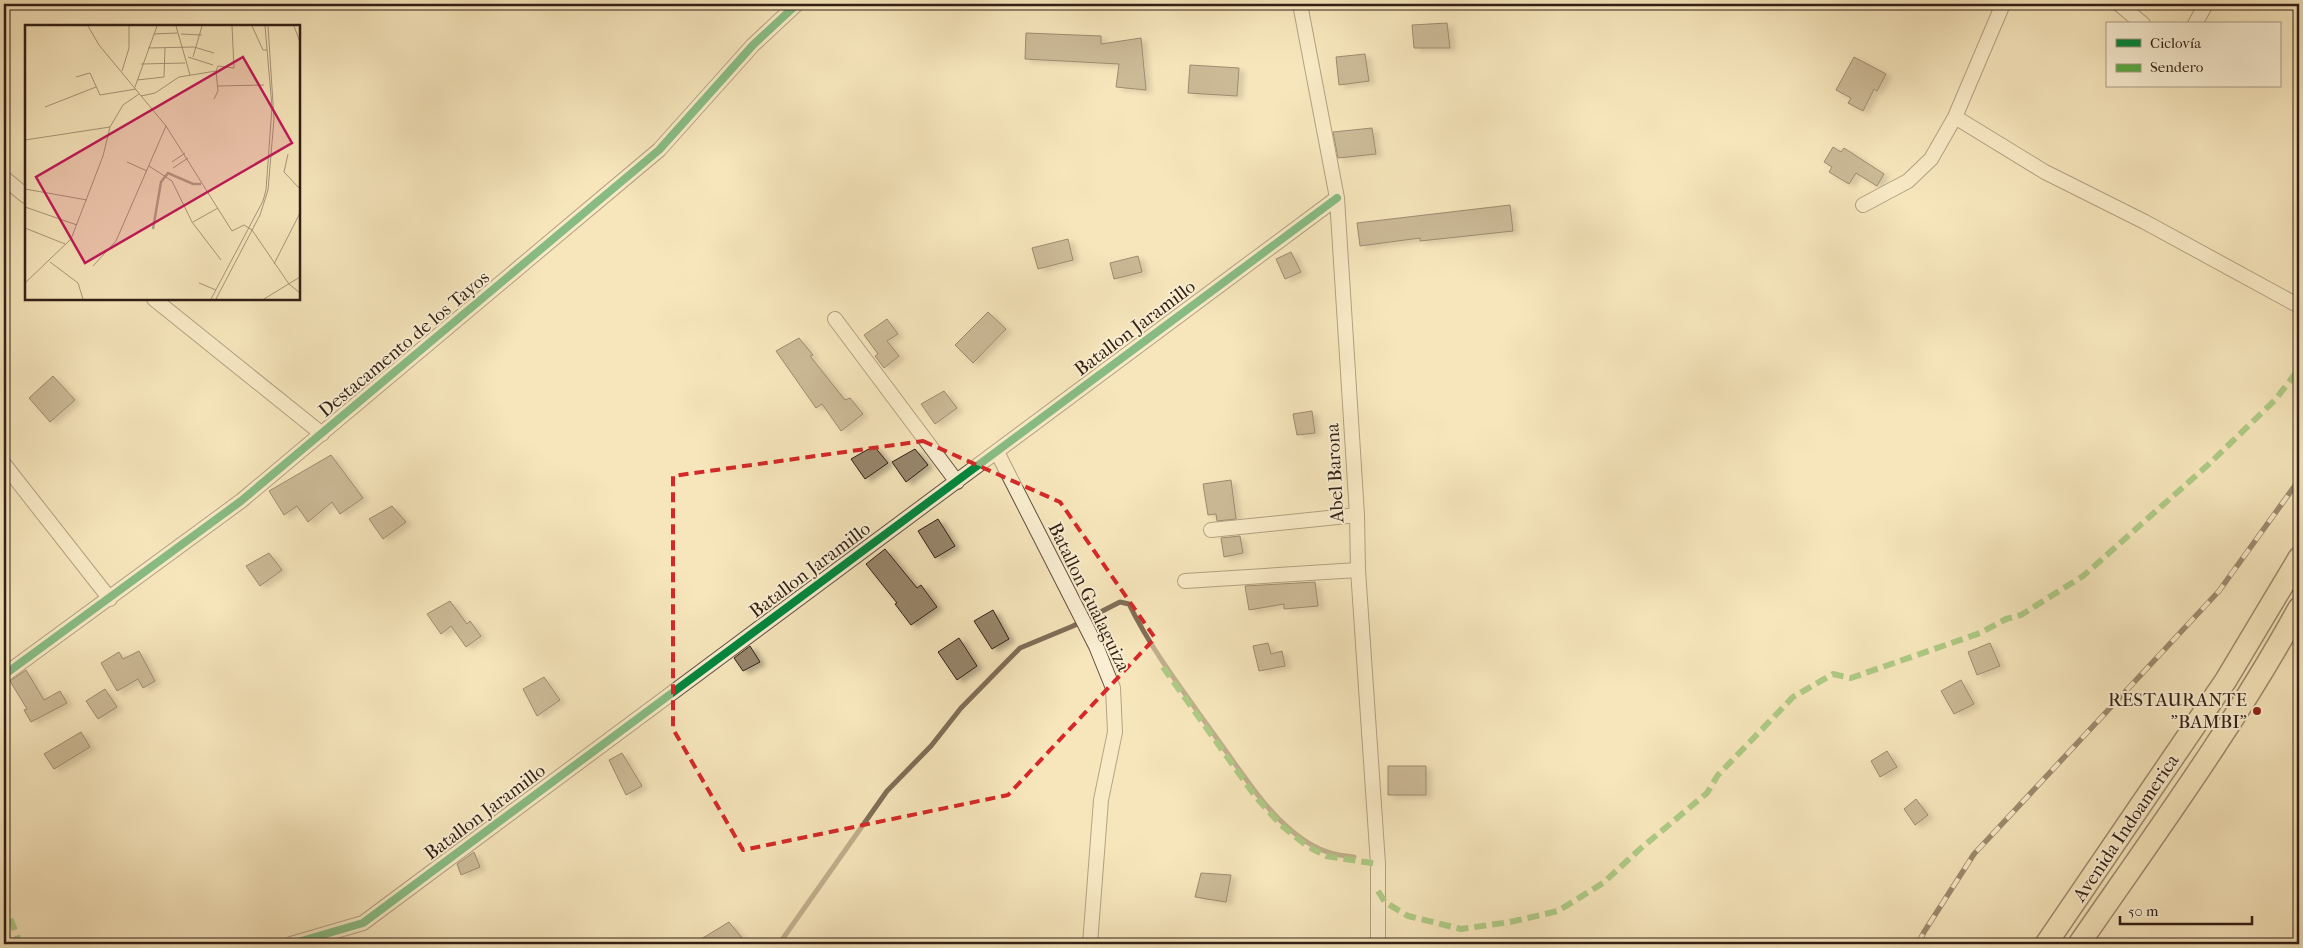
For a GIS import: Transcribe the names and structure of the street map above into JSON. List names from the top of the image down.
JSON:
{
  "streets": {
    "main road": ["Avenida Indoamerica"],
    "street": [
      "Batallon Jaramillo",
      "Destacamento de los Tayos",
      "Abel Barona",
      "Batallon Gualaguiza"
    ]
  },
  "crossings": [
    ["Batallon Jaramillo", "Abel Barona"],
    ["Batallon Jaramillo", "Batallon Gualaguiza"]
  ],
  "places": ["RESTAURANTE \"BAMBI\""],
  "legend": ["Ciclovía", "Sendero"],
  "scale_bar": "50 m"
}
